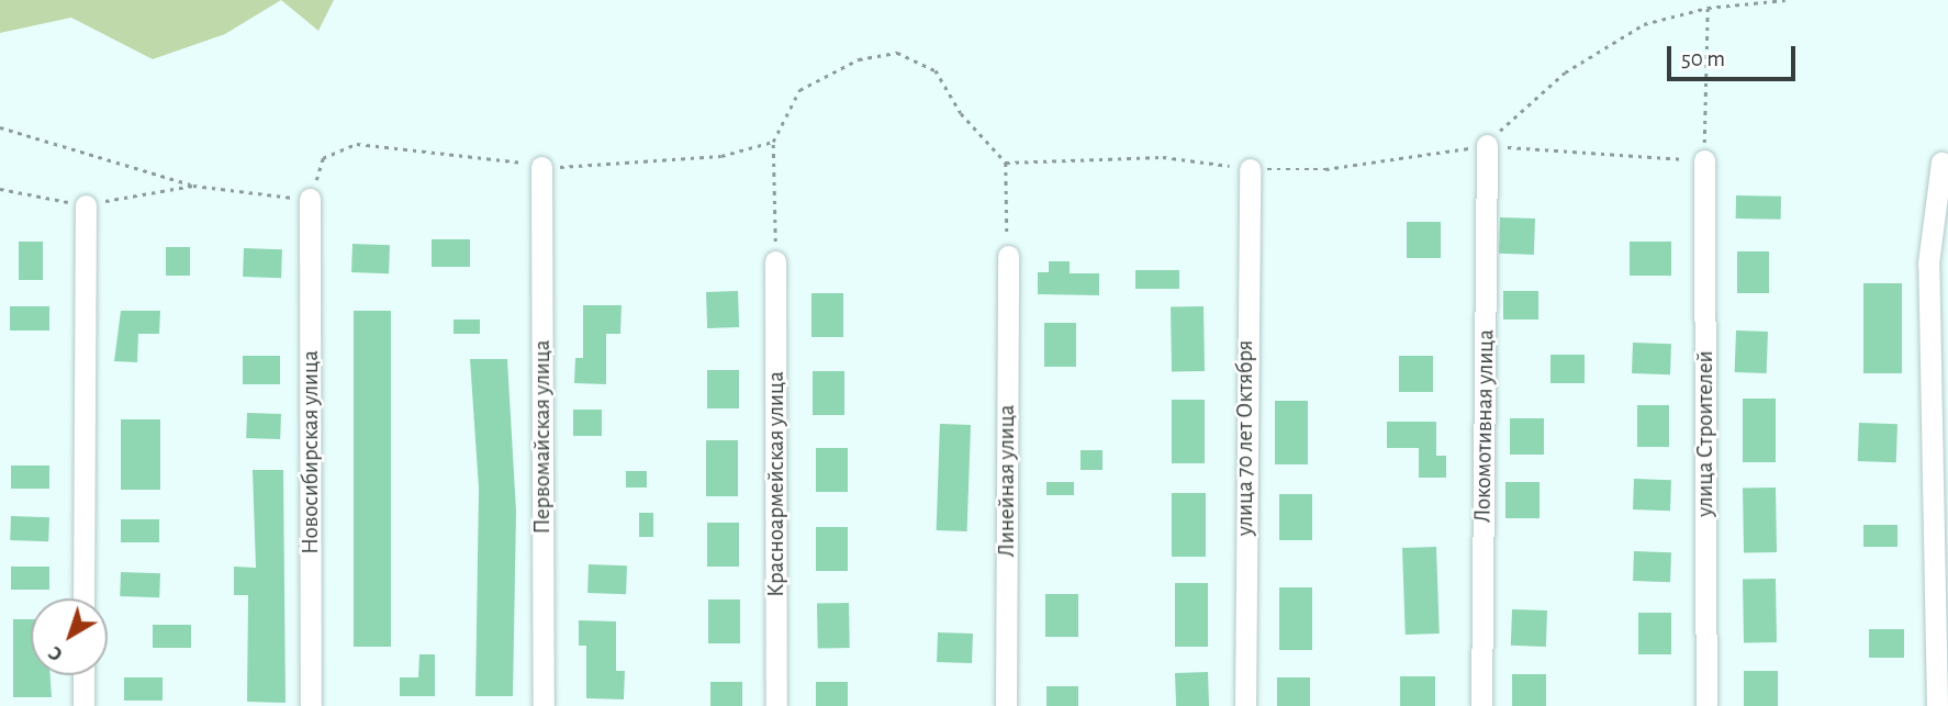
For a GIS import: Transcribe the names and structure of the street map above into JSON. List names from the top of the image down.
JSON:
{
  "streets": {
    "street": [
      "Локомотивная улица",
      "улица Строителей",
      "Первомайская улица",
      "улица 70 лет Октября",
      "Новосибирская улица",
      "Линейная улица",
      "Красноармейская улица"
    ]
  },
  "scale_bar": "50 m",
  "north": "bottom left"
}
